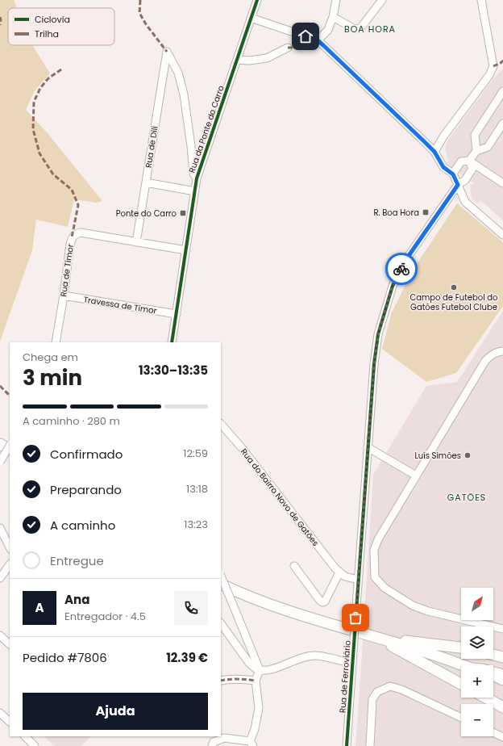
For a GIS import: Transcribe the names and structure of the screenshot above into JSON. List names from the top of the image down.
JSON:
{
  "streets": {
    "street": [
      "Rua da Ponte do Carro",
      "Rua de Dili",
      "Rua de Timor",
      "Travessa de Timor",
      "Rua do Bairro Novo de Gatões",
      "Rua de Ferroviário"
    ]
  },
  "crossings": [
    ["Rua da Ponte do Carro", "Rua de Dili"],
    ["Rua da Ponte do Carro", "Rua de Timor"],
    ["Rua da Ponte do Carro", "Travessa de Timor"],
    ["Rua de Dili", "Rua de Timor"],
    ["Rua de Timor", "Travessa de Timor"],
    ["Rua do Bairro Novo de Gatões", "Rua de Ferroviário"]
  ],
  "districts": ["BOA HORA", "GATÕES"],
  "places": {
    "transit": ["R. Boa Hora", "Ponte do Carro"],
    "other": ["Campo de Futebol do Gatões Futebol Clube", "Luís Simões"]
  },
  "legend": ["Ciclovia", "Trilha"],
  "north": "top right",
  "page": {
    "heading": ["3 min", "Chega em", "13:30–13:35"],
    "panel": [
      "Ana",
      "Entregador · 4.5",
      "Pedido #7806",
      "12.39 €"
    ],
    "bar": "A caminho · 280 m",
    "list": [
      ["Confirmado", "12:59"],
      ["Preparando", "13:18"],
      ["A caminho", "13:23"],
      "Entregue"
    ],
    "map_buttons": ["+", "−"],
    "round": "A",
    "buttons": "Ajuda"
  }
}
